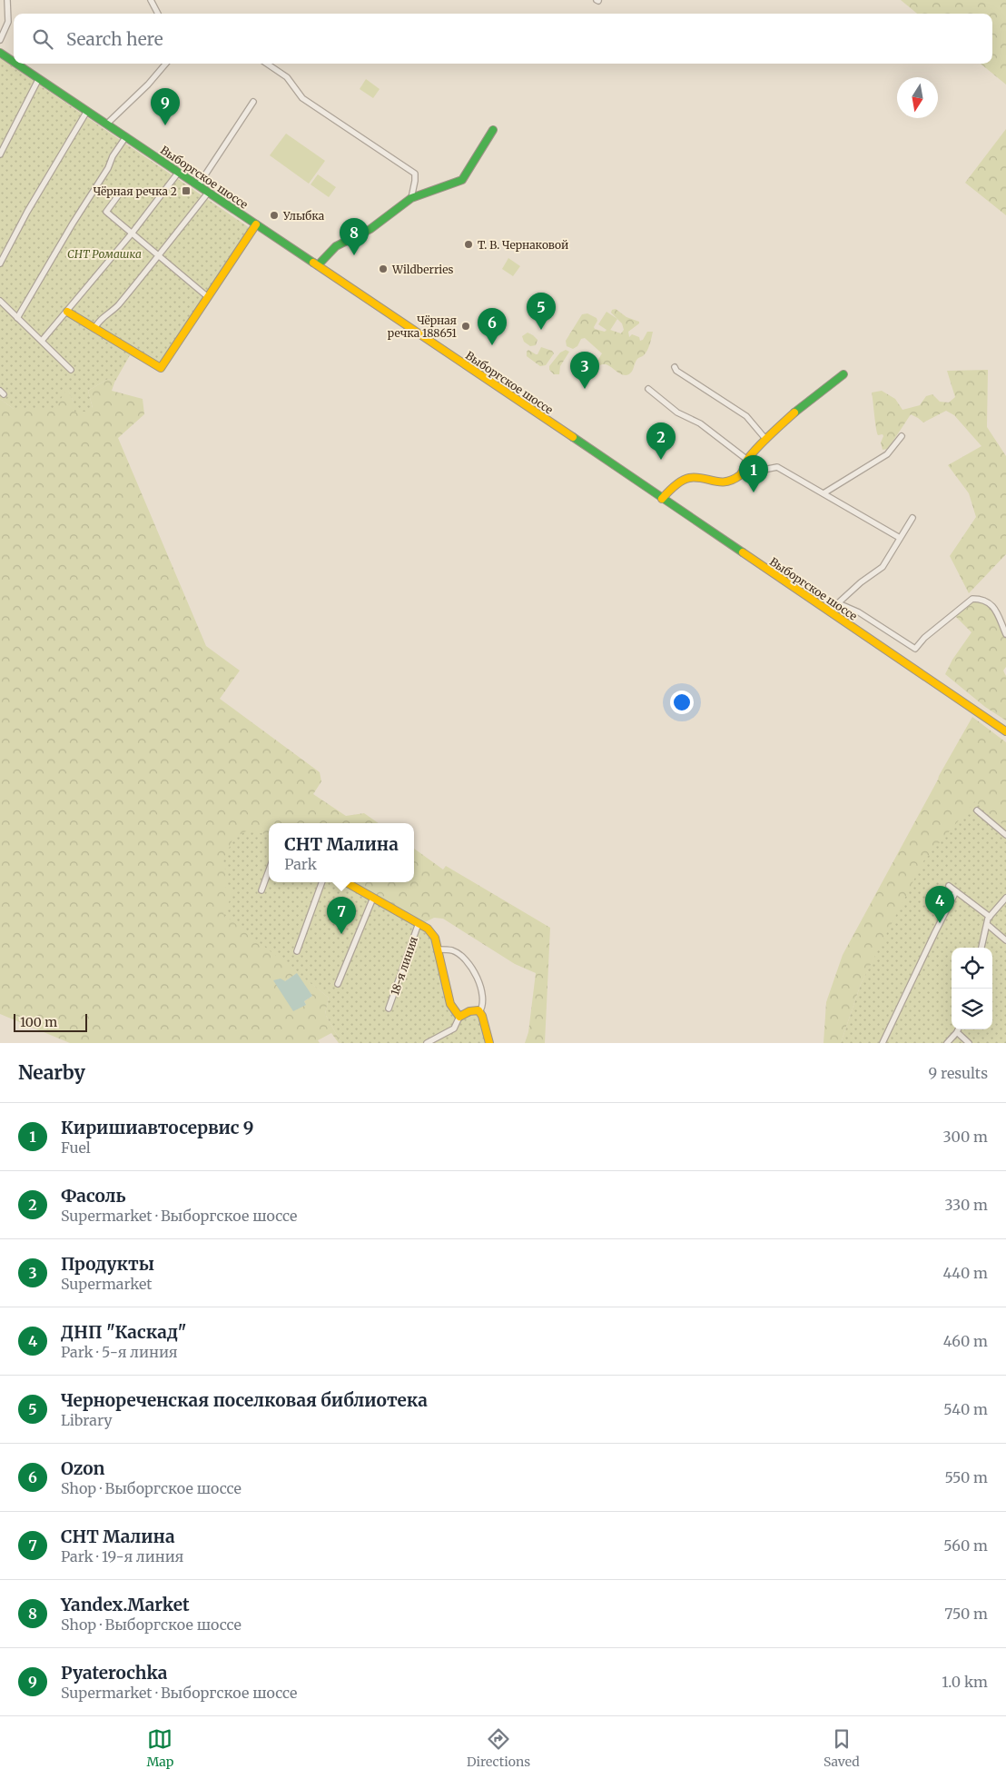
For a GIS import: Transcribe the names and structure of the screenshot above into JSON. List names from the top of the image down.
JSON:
{
  "streets": {
    "main road": ["Выборгское шоссе"],
    "street": ["18-я линия"]
  },
  "parks": ["СНТ Ромашка"],
  "places": {
    "transit": ["Чёрная речка 2"],
    "other": [
      "Улыбка",
      "Т. В. Чернаковой",
      "Wildberries",
      "Чёрная речка 188651"
    ]
  },
  "scale_bar": "100 m",
  "north": "bottom",
  "page": {
    "search": "Search here",
    "pins": [
      "9",
      "8",
      "5",
      "6",
      "3",
      "2",
      "1",
      "4",
      "7"
    ],
    "popup": ["СНТ Малина", "Park"],
    "scale": "100 m",
    "heading": ["Nearby", "9 results"],
    "list": [
      {
        "mark": "1",
        "name": "Киришиавтосервис 9",
        "note": "Fuel",
        "value": "300 m"
      },
      {
        "mark": "2",
        "name": "Фасоль",
        "note": "Supermarket · Выборгское шоссе",
        "value": "330 m"
      },
      {
        "mark": "3",
        "name": "Продукты",
        "note": "Supermarket",
        "value": "440 m"
      },
      {
        "mark": "4",
        "name": "ДНП \"Каскад\"",
        "note": "Park · 5-я линия",
        "value": "460 m"
      },
      {
        "mark": "5",
        "name": "Чернореченская поселковая библиотека",
        "note": "Library",
        "value": "540 m"
      },
      {
        "mark": "6",
        "name": "Ozon",
        "note": "Shop · Выборгское шоссе",
        "value": "550 m"
      },
      {
        "mark": "7",
        "name": "СНТ Малина",
        "note": "Park · 19-я линия",
        "value": "560 m"
      },
      {
        "mark": "8",
        "name": "Yandex.Market",
        "note": "Shop · Выборгское шоссе",
        "value": "750 m"
      },
      {
        "mark": "9",
        "name": "Pyaterochka",
        "note": "Supermarket · Выборгское шоссе",
        "value": "1.0 km"
      }
    ],
    "nav": ["Map", "Directions", "Saved"]
  }
}
